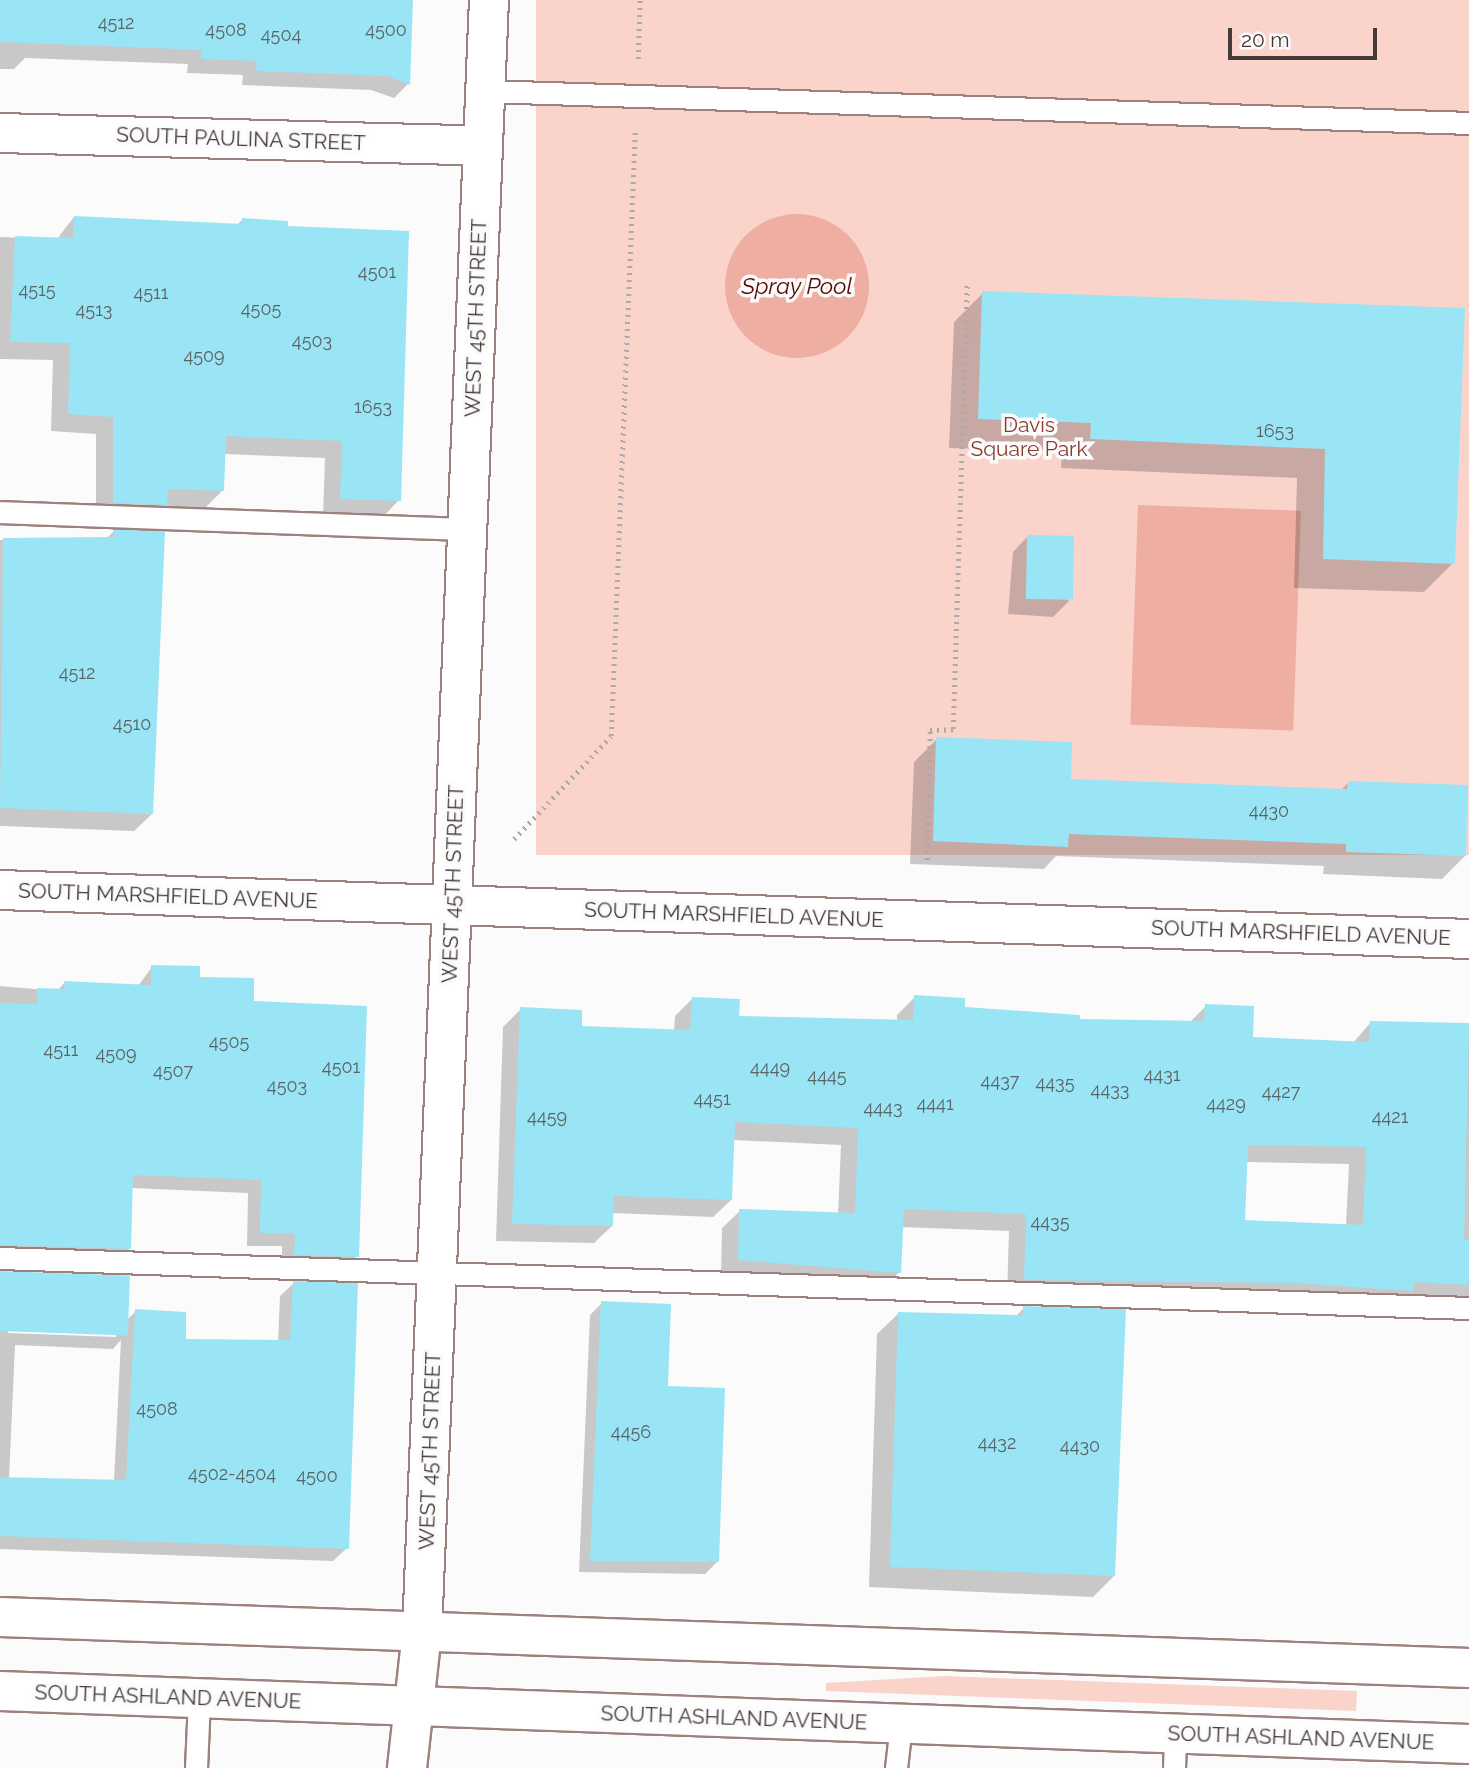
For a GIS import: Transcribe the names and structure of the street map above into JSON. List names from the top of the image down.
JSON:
{
  "streets": {
    "street": [
      "SOUTH PAULINA STREET",
      "WEST 45TH STREET",
      "SOUTH MARSHFIELD AVENUE",
      "SOUTH ASHLAND AVENUE"
    ]
  },
  "crossings": [
    ["SOUTH PAULINA STREET", "WEST 45TH STREET"],
    ["WEST 45TH STREET", "SOUTH MARSHFIELD AVENUE"],
    ["WEST 45TH STREET", "SOUTH ASHLAND AVENUE"]
  ],
  "water": ["Spray Pool"],
  "parks": ["Davis Square Park"],
  "house_numbers": [
    "4512",
    "4508",
    "4500",
    "4504",
    "4501",
    "4515",
    "4511",
    "4505",
    "4513",
    "4503",
    "4509",
    "1653",
    "1653",
    "4512",
    "4510",
    "4430",
    "4505",
    "4511",
    "4509",
    "4501",
    "4449",
    "4507",
    "4431",
    "4445",
    "4437",
    "4435",
    "4503",
    "4433",
    "4427",
    "4451",
    "4441",
    "4429",
    "4443",
    "4459",
    "4421",
    "4435",
    "4508",
    "4456",
    "4432",
    "4430",
    "4502-4504",
    "4500"
  ],
  "scale_bar": "20 m"
}
